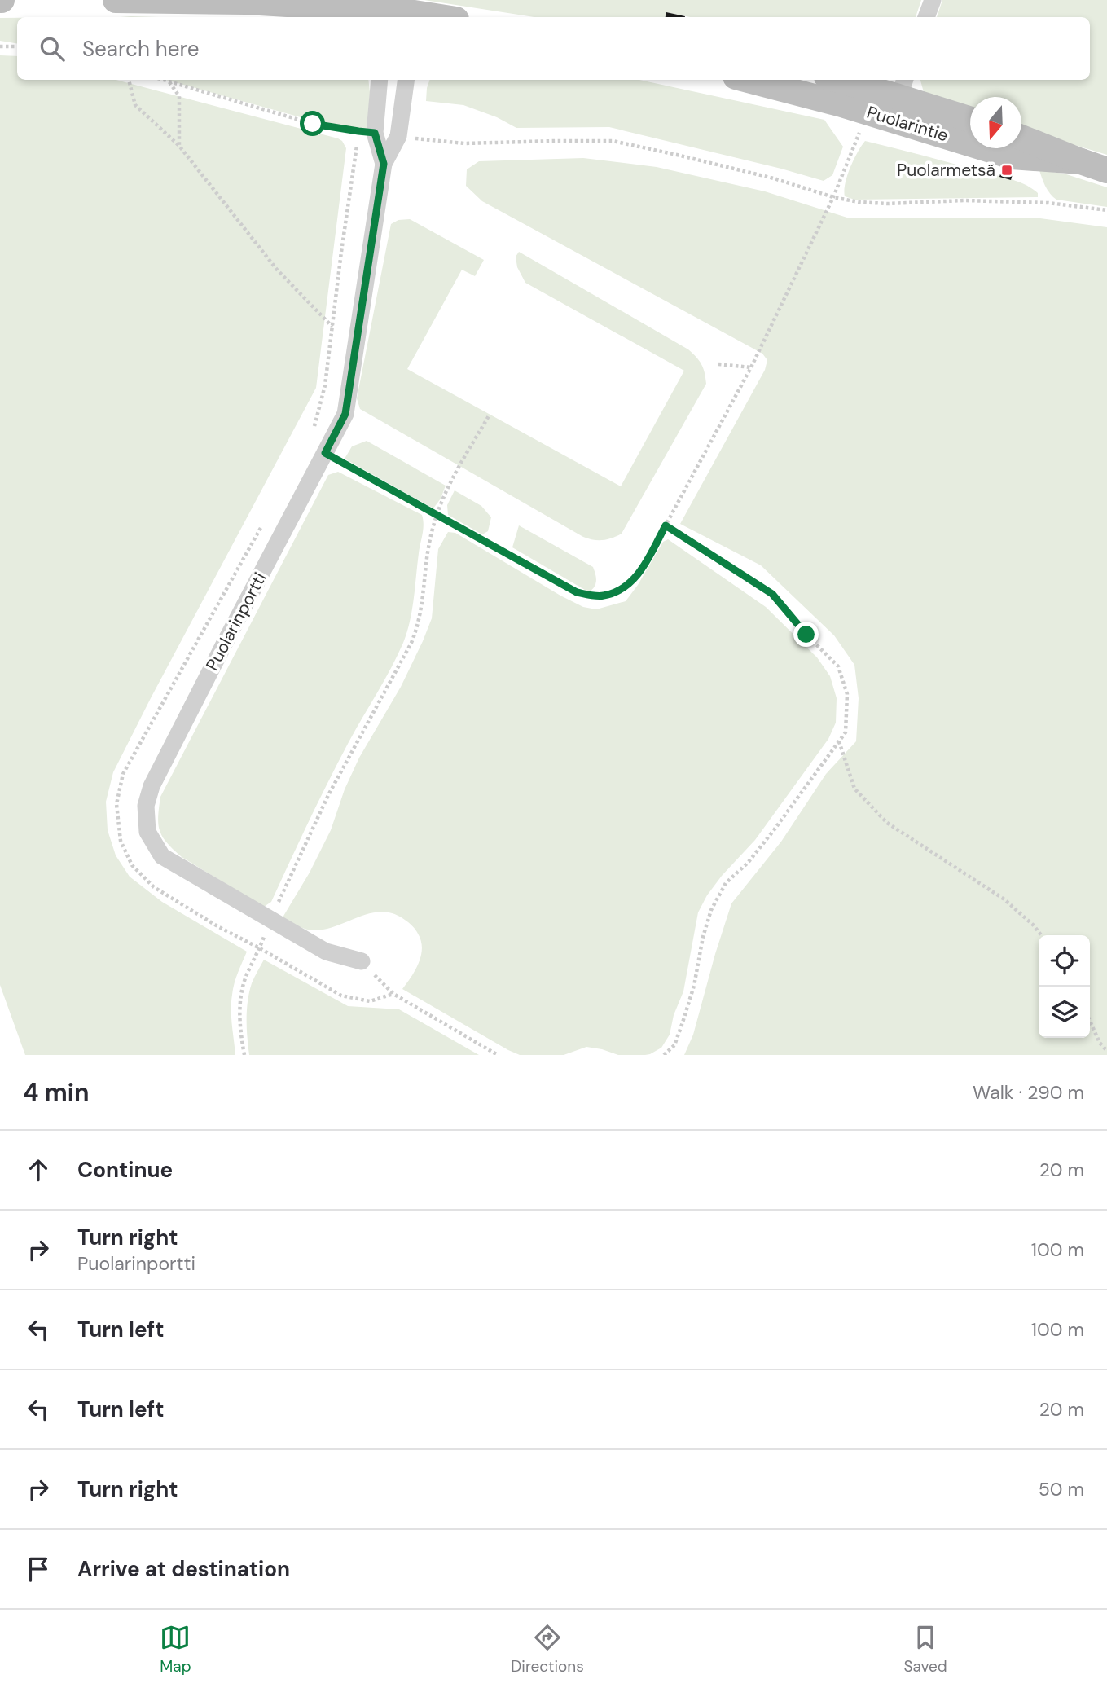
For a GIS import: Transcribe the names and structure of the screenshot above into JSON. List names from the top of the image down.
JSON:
{
  "streets": {
    "main road": ["Puolarintie"],
    "street": ["Puolarinportti"]
  },
  "places": {
    "transit": ["Puolarmetsä"]
  },
  "north": "bottom",
  "page": {
    "search": "Search here",
    "heading": ["4 min", "Walk · 290 m"],
    "list": [
      ["Continue", "20 m"],
      ["Turn right", "Puolarinportti", "100 m"],
      ["Turn left", "100 m"],
      ["Turn left", "20 m"],
      ["Turn right", "50 m"],
      "Arrive at destination"
    ],
    "nav": ["Map", "Directions", "Saved"]
  }
}
